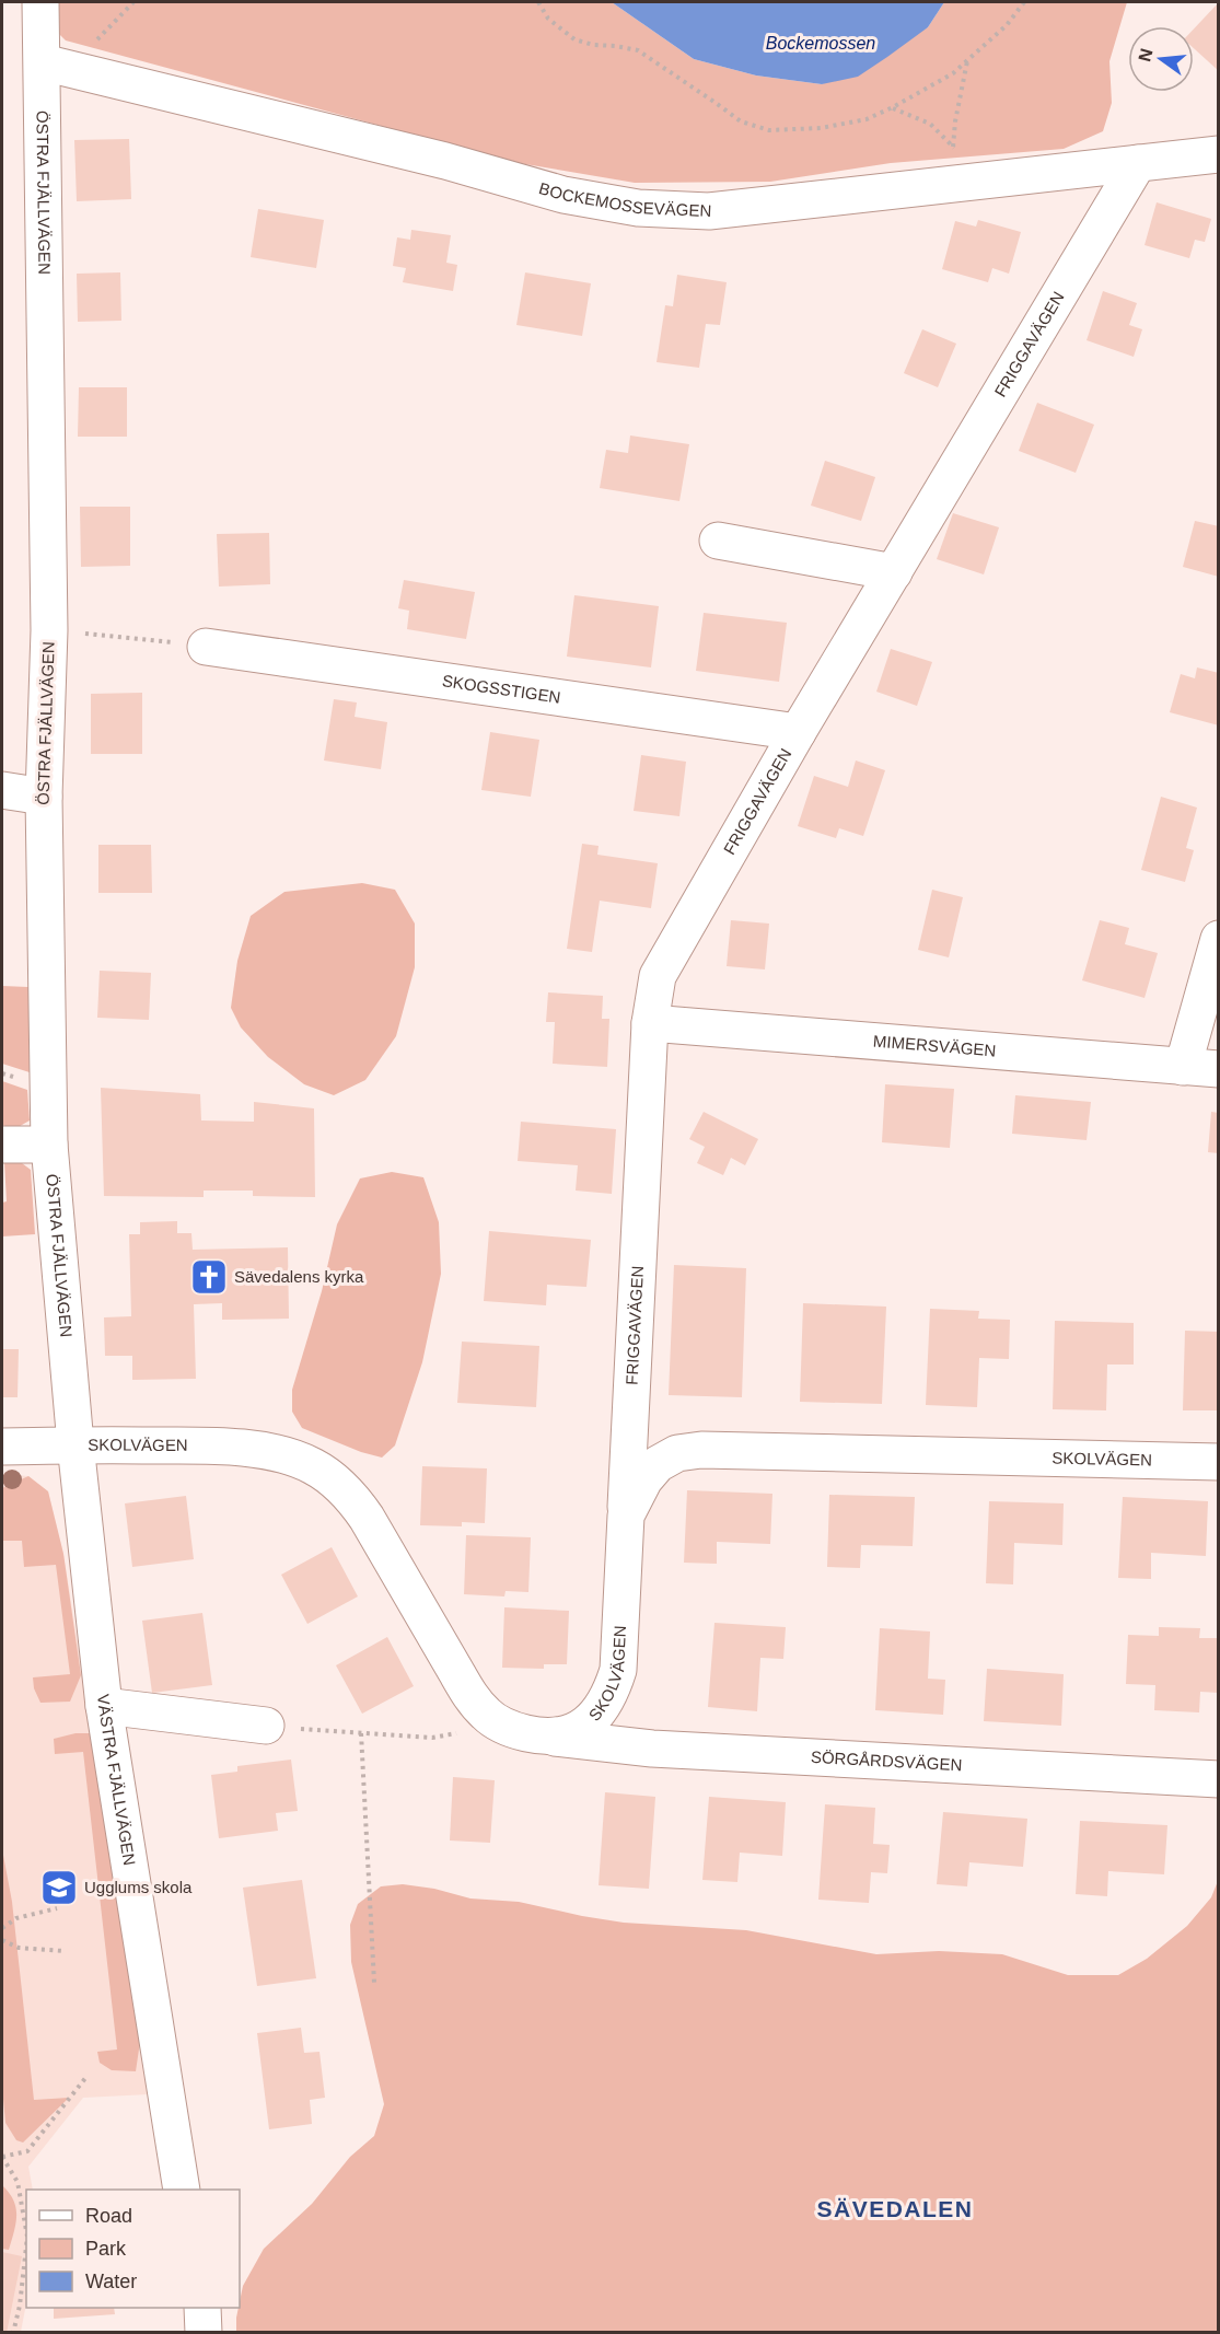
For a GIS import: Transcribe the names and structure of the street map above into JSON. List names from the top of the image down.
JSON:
{
  "streets": {
    "street": [
      "ÖSTRA FJÄLLVÄGEN",
      "BOCKEMOSSEVÄGEN",
      "FRIGGAVÄGEN",
      "SKOGSSTIGEN",
      "MIMERSVÄGEN",
      "SKOLVÄGEN",
      "SÖRGÅRDSVÄGEN",
      "VÄSTRA FJÄLLVÄGEN"
    ]
  },
  "crossings": [
    ["ÖSTRA FJÄLLVÄGEN", "BOCKEMOSSEVÄGEN"],
    ["ÖSTRA FJÄLLVÄGEN", "SKOLVÄGEN"],
    ["ÖSTRA FJÄLLVÄGEN", "VÄSTRA FJÄLLVÄGEN"],
    ["BOCKEMOSSEVÄGEN", "FRIGGAVÄGEN"],
    ["FRIGGAVÄGEN", "SKOGSSTIGEN"],
    ["FRIGGAVÄGEN", "MIMERSVÄGEN"],
    ["FRIGGAVÄGEN", "SKOLVÄGEN"],
    ["SKOLVÄGEN", "SÖRGÅRDSVÄGEN"],
    ["SKOLVÄGEN", "VÄSTRA FJÄLLVÄGEN"]
  ],
  "districts": ["SÄVEDALEN"],
  "water": ["Bockemossen"],
  "places": {
    "church": ["Sävedalens kyrka"],
    "school or university": ["Ugglums skola"]
  },
  "legend": ["Road", "Park", "Water"],
  "north": "left"
}
